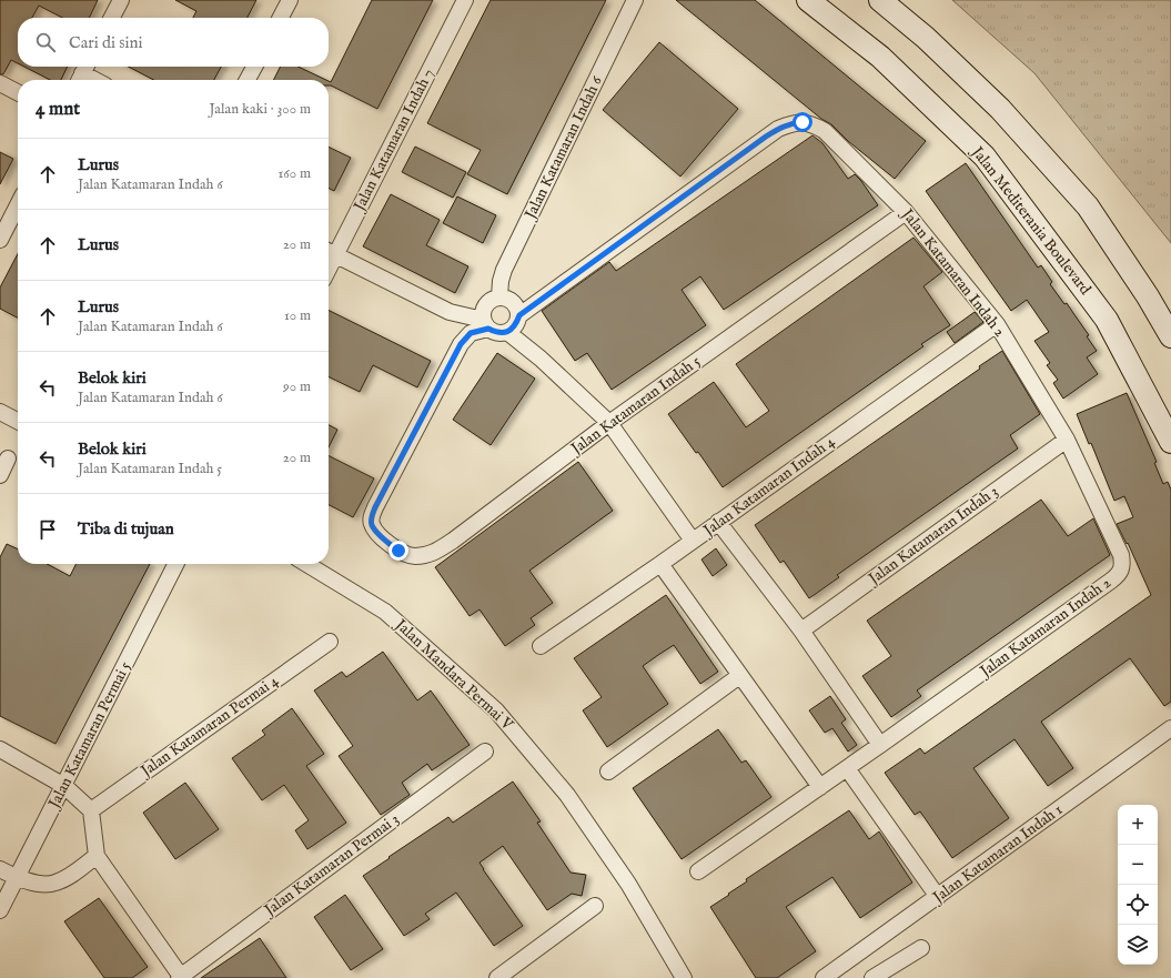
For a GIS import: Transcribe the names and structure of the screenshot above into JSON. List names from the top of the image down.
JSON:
{
  "streets": {
    "street": [
      "Jalan Katamaran Indah 7",
      "Jalan Katamaran Indah 6",
      "Jalan Mediterania Boulevard",
      "Jalan Katamaran Indah 2",
      "Jalan Katamaran Indah 5",
      "Jalan Katamaran Indah 4",
      "Jalan Katamaran Indah 3",
      "Jalan Mandara Permai V",
      "Jalan Katamaran Permai 4",
      "Jalan Katamaran Permai 5",
      "Jalan Katamaran Indah 1",
      "Jalan Katamaran Permai 3"
    ]
  },
  "crossings": [
    ["Jalan Katamaran Indah 6", "Jalan Katamaran Indah 2"],
    ["Jalan Katamaran Indah 6", "Jalan Katamaran Indah 5"],
    ["Jalan Katamaran Indah 2", "Jalan Katamaran Indah 5"],
    ["Jalan Katamaran Indah 2", "Jalan Katamaran Indah 4"],
    ["Jalan Katamaran Indah 2", "Jalan Katamaran Indah 3"]
  ],
  "page": {
    "search": "Cari di sini",
    "heading": ["4 mnt", "Jalan kaki · 300 m"],
    "list": [
      ["Lurus", "Jalan Katamaran Indah 6", "160 m"],
      ["Lurus", "20 m"],
      ["Lurus", "Jalan Katamaran Indah 6", "10 m"],
      ["Belok kiri", "Jalan Katamaran Indah 6", "90 m"],
      ["Belok kiri", "Jalan Katamaran Indah 5", "20 m"],
      "Tiba di tujuan"
    ],
    "map_buttons": ["+", "−"]
  }
}
